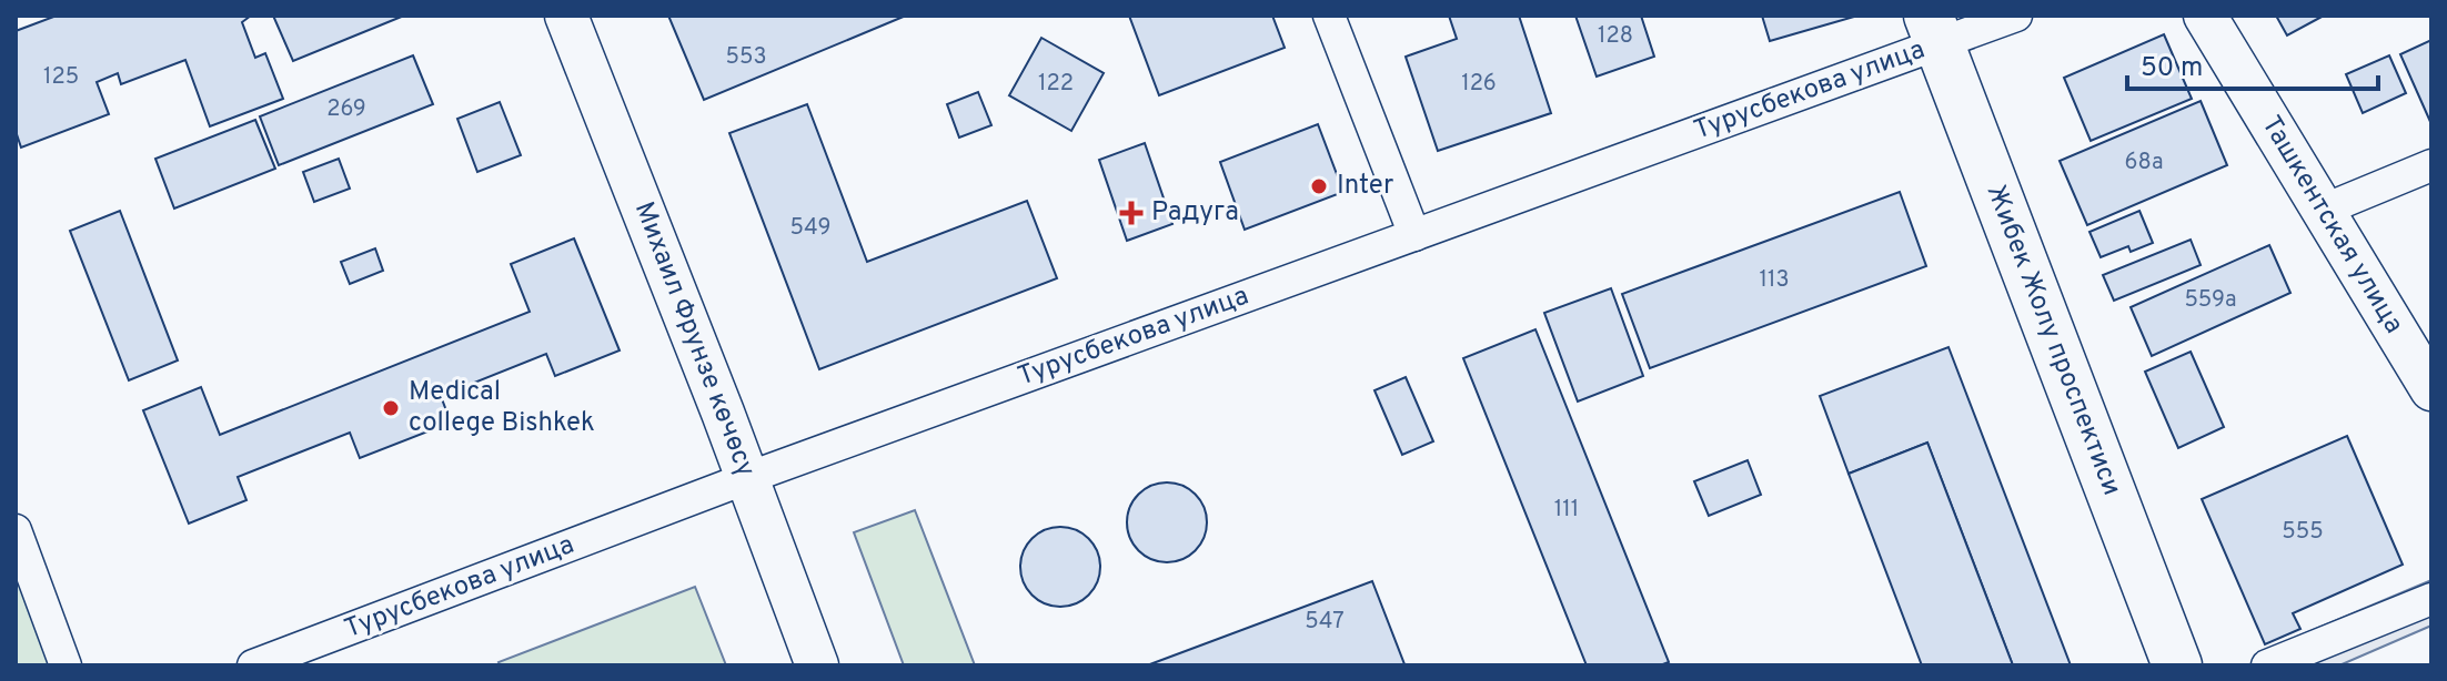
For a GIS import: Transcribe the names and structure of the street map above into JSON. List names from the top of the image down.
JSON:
{
  "streets": {
    "main road": ["Ташкентская улица", "Михаил Фрунзе көчөсү", "Жибек Жолу проспектиси"],
    "street": ["Турусбекова улица"]
  },
  "crossings": [
    ["Турусбекова улица", "Михаил Фрунзе көчөсү"],
    ["Турусбекова улица", "Жибек Жолу проспектиси"]
  ],
  "places": {
    "other": ["Inter", "Medical college Bishkek"],
    "health": ["Радуга"]
  },
  "house_numbers": [
    "128",
    "553",
    "125",
    "122",
    "126",
    "269",
    "68а",
    "549",
    "113",
    "559а",
    "111",
    "555",
    "547"
  ],
  "scale_bar": "50 m"
}
